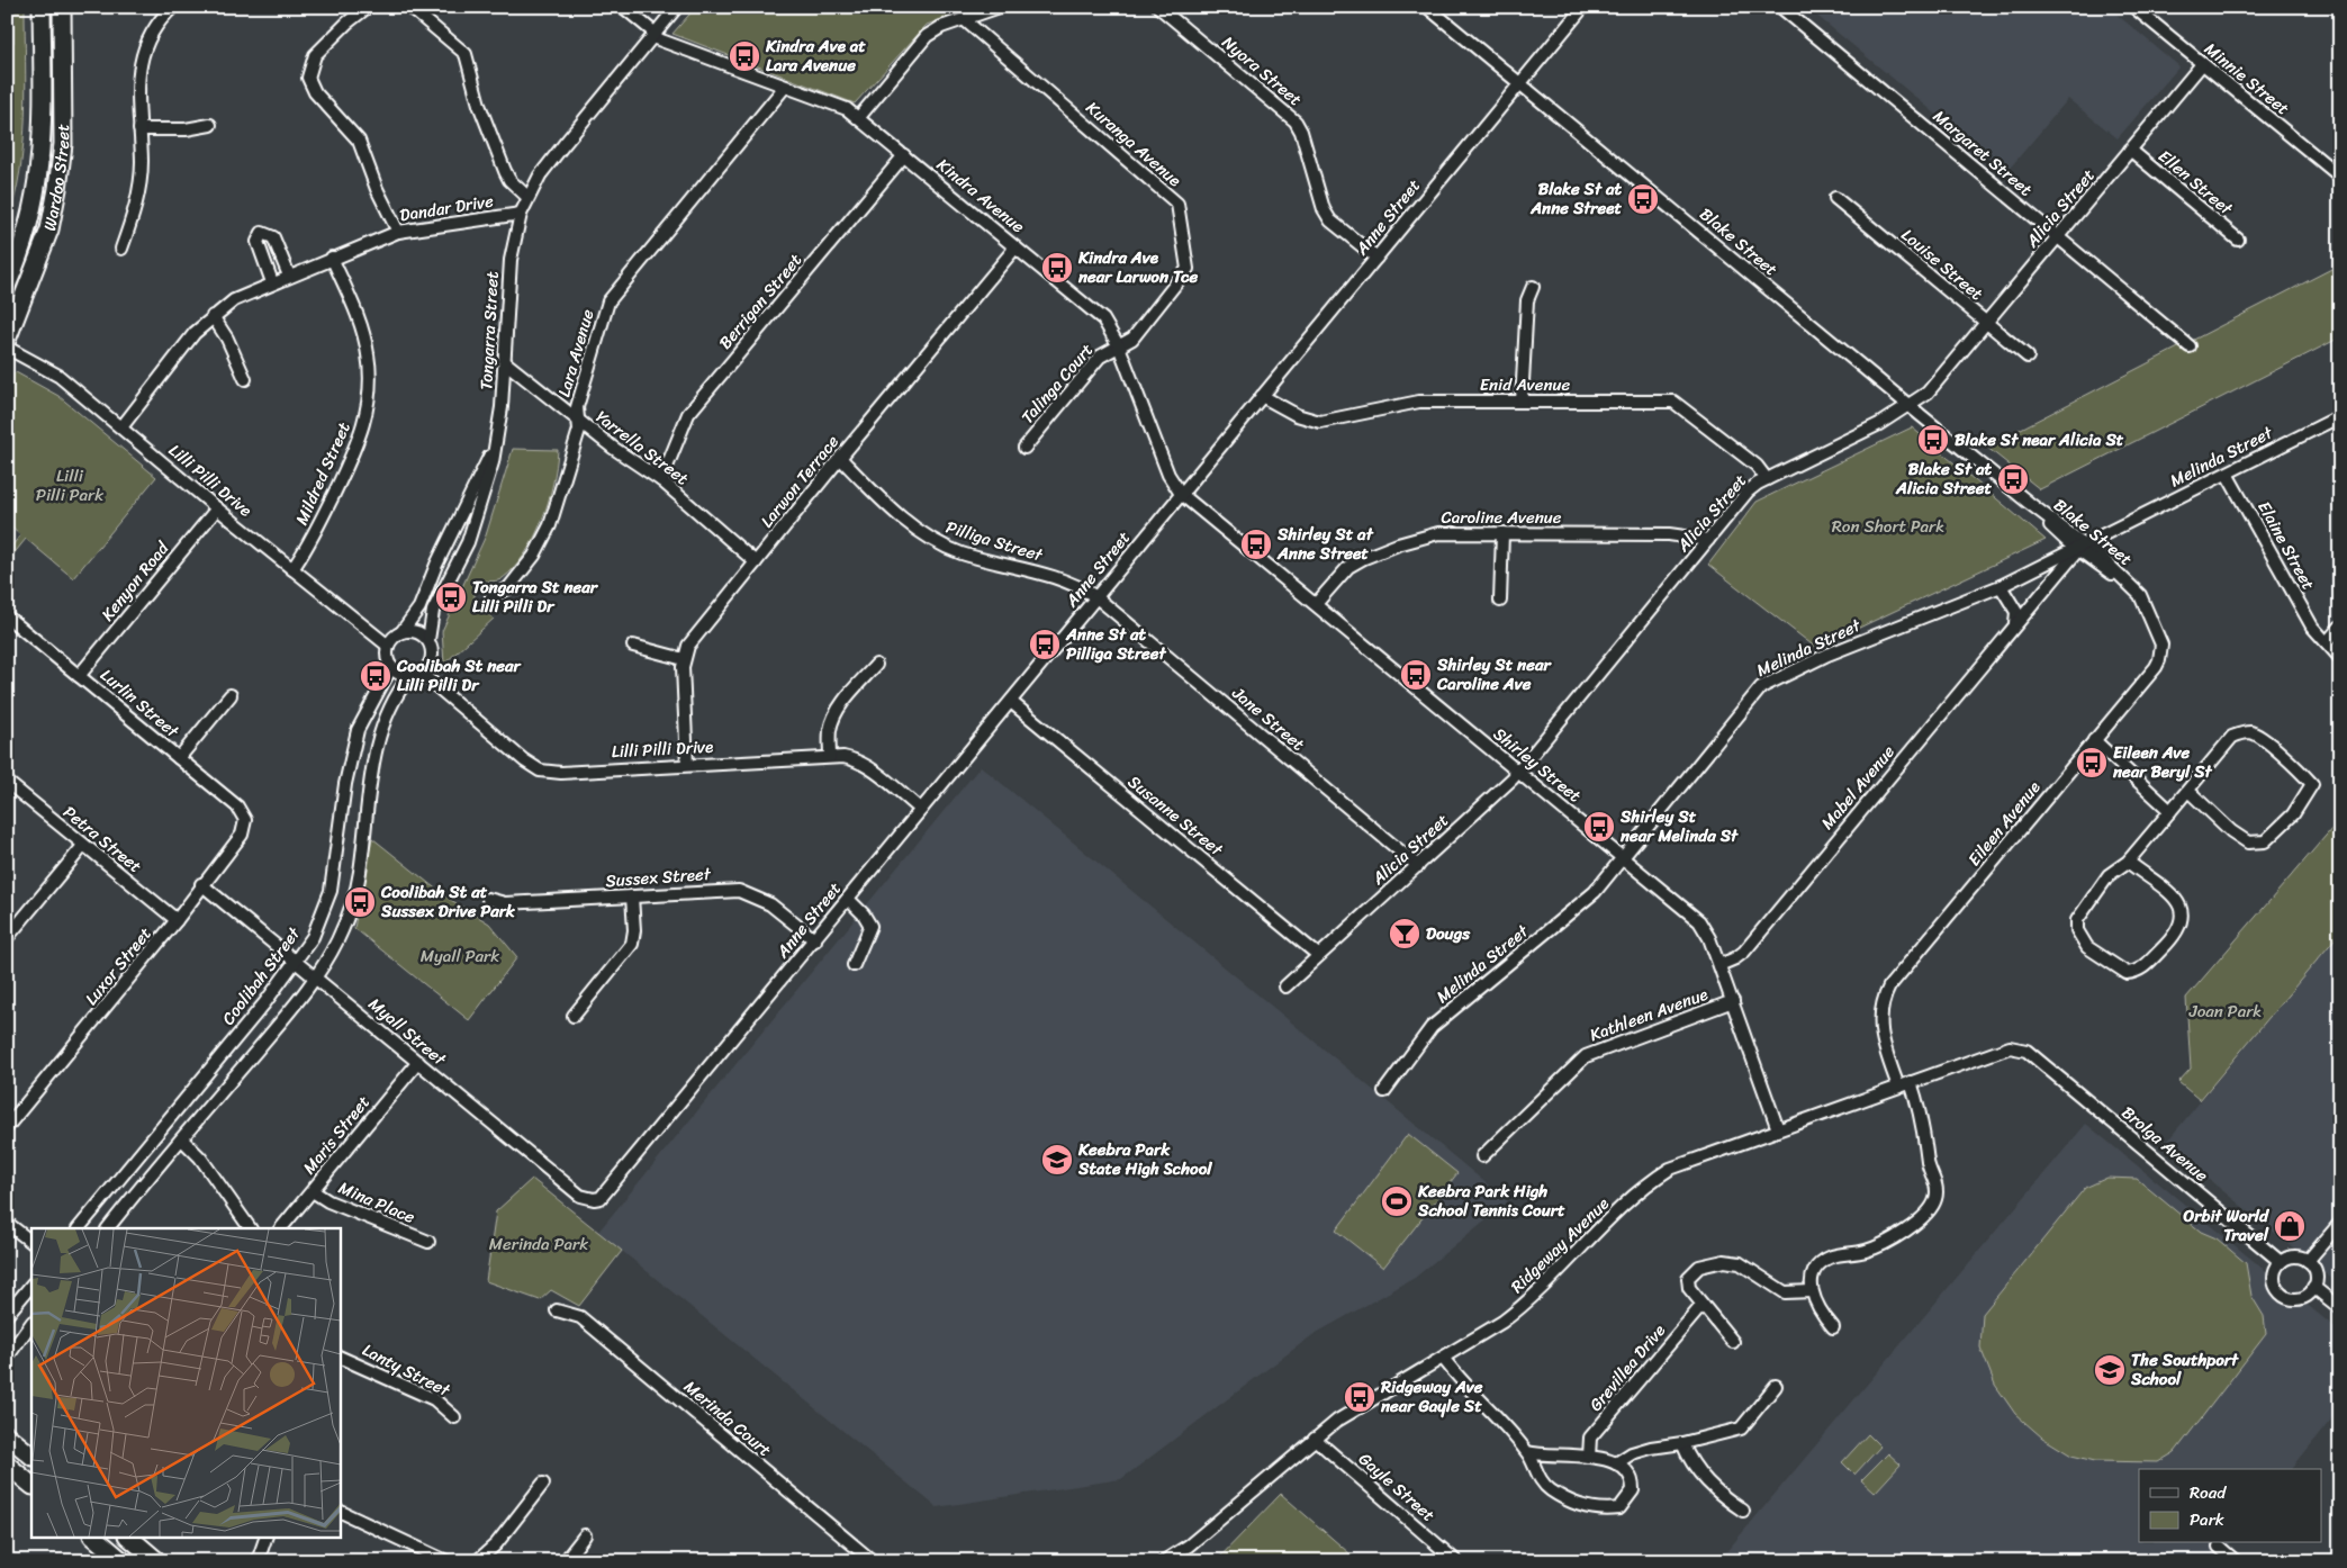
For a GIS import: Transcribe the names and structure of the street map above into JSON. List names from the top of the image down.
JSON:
{
  "streets": {
    "main road": ["Wardoo Street"],
    "street": [
      "Nyora Street",
      "Minnie Street",
      "Kuranga Avenue",
      "Margaret Street",
      "Ellen Street",
      "Kindra Avenue",
      "Dandar Drive",
      "Alicia Street",
      "Anne Street",
      "Blake Street",
      "Louise Street",
      "Berrigan Street",
      "Tongarra Street",
      "Lara Avenue",
      "Talinga Court",
      "Enid Avenue",
      "Yarrella Street",
      "Melinda Street",
      "Mildred Street",
      "Lilli Pilli Drive",
      "Larwon Terrace",
      "Caroline Avenue",
      "Pilliga Street",
      "Elaine Street",
      "Kenyon Road",
      "Lurlin Street",
      "Jane Street",
      "Shirley Street",
      "Mabel Avenue",
      "Susanne Street",
      "Eileen Avenue",
      "Petra Street",
      "Sussex Street",
      "Luxor Street",
      "Coolibah Street",
      "Kathleen Avenue",
      "Myall Street",
      "Maris Street",
      "Brolga Avenue",
      "Mina Place",
      "Ridgeway Avenue",
      "Grevillea Drive",
      "Lanty Street",
      "Merinda Court",
      "Gayle Street"
    ]
  },
  "crossings": [
    ["Nyora Street", "Anne Street"],
    ["Minnie Street", "Alicia Street"],
    ["Kuranga Avenue", "Kindra Avenue"],
    ["Kuranga Avenue", "Talinga Court"],
    ["Margaret Street", "Alicia Street"],
    ["Ellen Street", "Alicia Street"],
    ["Kindra Avenue", "Anne Street"],
    ["Kindra Avenue", "Berrigan Street"],
    ["Kindra Avenue", "Lara Avenue"],
    ["Kindra Avenue", "Talinga Court"],
    ["Kindra Avenue", "Larwon Terrace"],
    ["Kindra Avenue", "Shirley Street"],
    ["Dandar Drive", "Tongarra Street"],
    ["Dandar Drive", "Mildred Street"],
    ["Dandar Drive", "Lilli Pilli Drive"],
    ["Alicia Street", "Blake Street"],
    ["Alicia Street", "Louise Street"],
    ["Alicia Street", "Enid Avenue"],
    ["Alicia Street", "Caroline Avenue"],
    ["Alicia Street", "Jane Street"],
    ["Alicia Street", "Shirley Street"],
    ["Alicia Street", "Susanne Street"],
    ["Anne Street", "Blake Street"],
    ["Anne Street", "Enid Avenue"],
    ["Anne Street", "Lilli Pilli Drive"],
    ["Anne Street", "Pilliga Street"],
    ["Anne Street", "Jane Street"],
    ["Anne Street", "Shirley Street"],
    ["Anne Street", "Susanne Street"],
    ["Anne Street", "Sussex Street"],
    ["Anne Street", "Myall Street"],
    ["Blake Street", "Melinda Street"],
    ["Blake Street", "Mabel Avenue"],
    ["Blake Street", "Eileen Avenue"],
    ["Berrigan Street", "Yarrella Street"],
    ["Tongarra Street", "Yarrella Street"],
    ["Tongarra Street", "Lilli Pilli Drive"],
    ["Tongarra Street", "Coolibah Street"],
    ["Lara Avenue", "Yarrella Street"],
    ["Yarrella Street", "Larwon Terrace"],
    ["Melinda Street", "Elaine Street"],
    ["Melinda Street", "Shirley Street"],
    ["Melinda Street", "Mabel Avenue"],
    ["Mildred Street", "Lilli Pilli Drive"],
    ["Lilli Pilli Drive", "Kenyon Road"],
    ["Lilli Pilli Drive", "Coolibah Street"],
    ["Larwon Terrace", "Pilliga Street"],
    ["Caroline Avenue", "Shirley Street"],
    ["Pilliga Street", "Jane Street"],
    ["Kenyon Road", "Lurlin Street"],
    ["Lurlin Street", "Luxor Street"],
    ["Shirley Street", "Mabel Avenue"],
    ["Shirley Street", "Kathleen Avenue"],
    ["Shirley Street", "Ridgeway Avenue"],
    ["Eileen Avenue", "Ridgeway Avenue"],
    ["Petra Street", "Luxor Street"],
    ["Luxor Street", "Myall Street"],
    ["Coolibah Street", "Myall Street"],
    ["Myall Street", "Maris Street"],
    ["Maris Street", "Mina Place"],
    ["Brolga Avenue", "Ridgeway Avenue"],
    ["Ridgeway Avenue", "Gayle Street"]
  ],
  "parks": [
    "Lilli Pilli Park",
    "Ron Short Park",
    "Myall Park",
    "Joan Park",
    "Merinda Park"
  ],
  "places": {
    "bus stop": [
      "Kindra Ave at Lara Avenue",
      "Blake St at Anne Street",
      "Kindra Ave near Larwon Tce",
      "Blake St near Alicia St",
      "Blake St at Alicia Street",
      "Shirley St at Anne Street",
      "Tongarra St near Lilli Pilli Dr",
      "Anne St at Pilliga Street",
      "Shirley St near Caroline Ave",
      "Coolibah St near Lilli Pilli Dr",
      "Eileen Ave near Beryl St",
      "Shirley St near Melinda St",
      "Coolibah St at Sussex Drive Park",
      "Ridgeway Ave near Gayle St"
    ],
    "bar": ["Dougs"],
    "school or university": ["Keebra Park State High School", "The Southport School"],
    "sports": ["Keebra Park High School Tennis Court"],
    "shop": ["Orbit World Travel"]
  },
  "legend": ["Road", "Park"]
}
